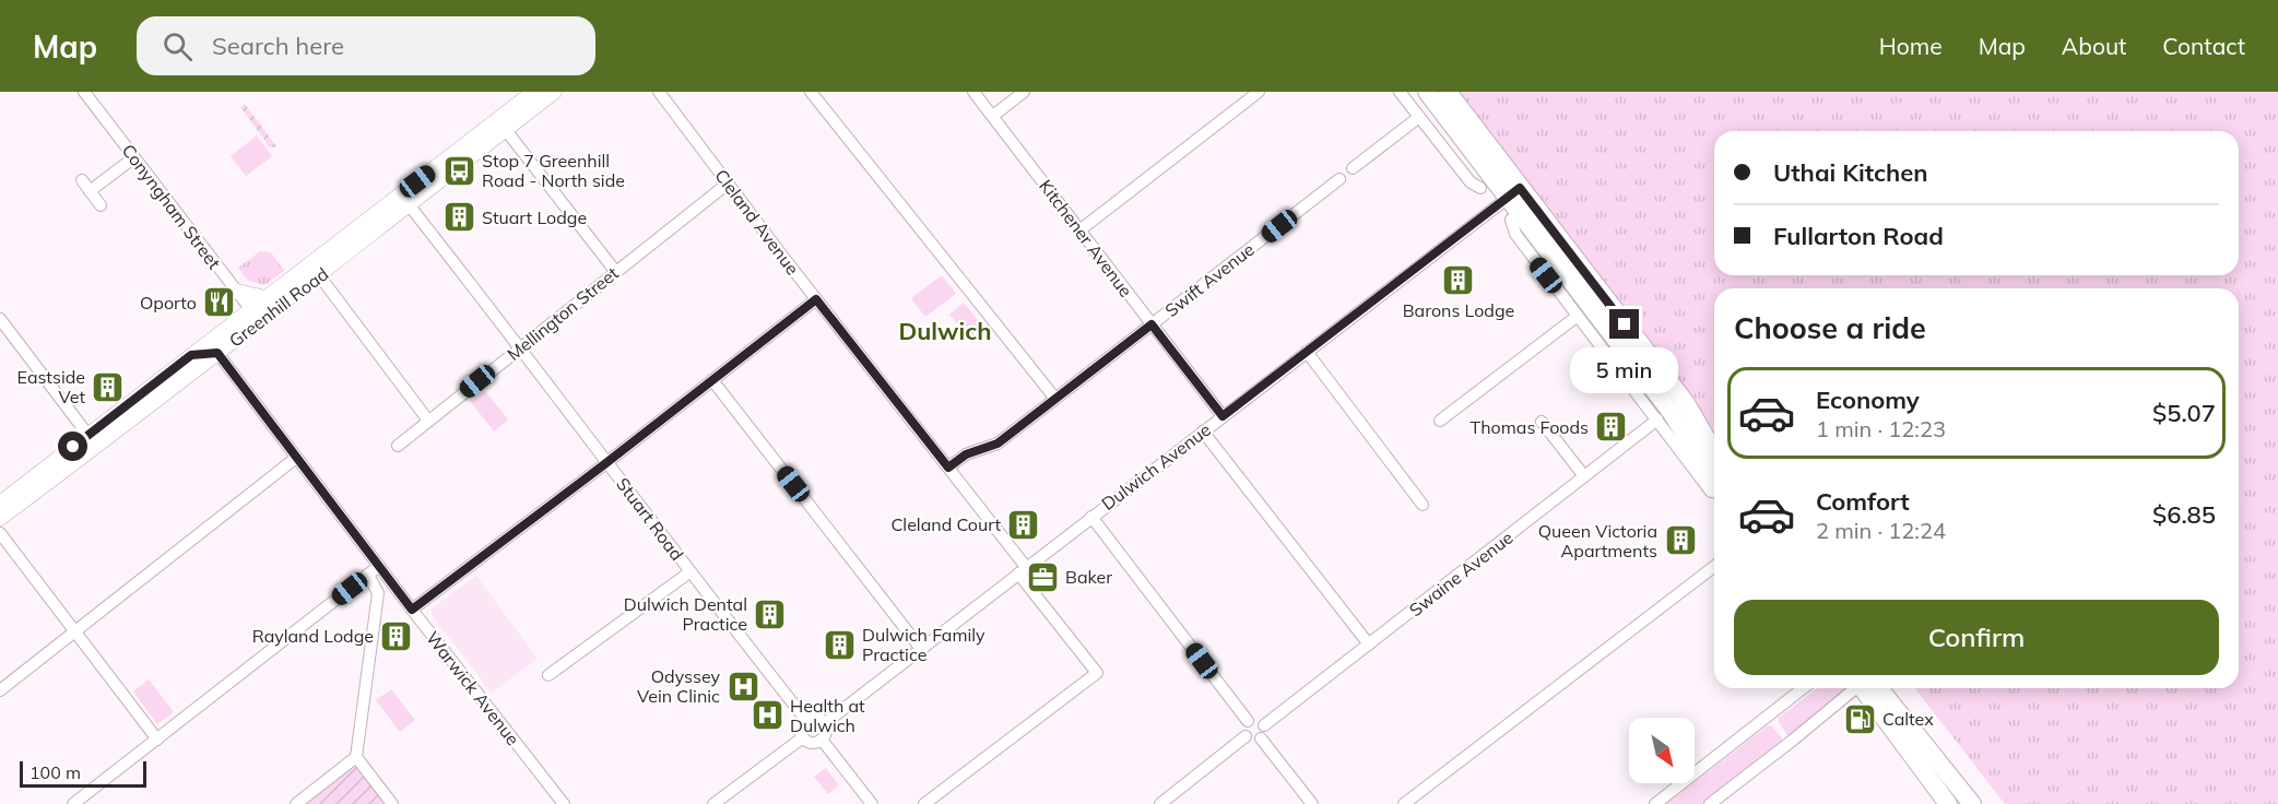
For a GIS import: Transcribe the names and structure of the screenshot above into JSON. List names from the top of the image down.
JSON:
{
  "streets": {
    "main road": ["Greenhill Road"],
    "street": [
      "Conyngham Street",
      "Cleland Avenue",
      "Kitchener Avenue",
      "Swift Avenue",
      "Mellington Street",
      "Dulwich Avenue",
      "Stuart Road",
      "Swaine Avenue",
      "Warwick Avenue"
    ]
  },
  "crossings": [
    ["Conyngham Street", "Greenhill Road"],
    ["Cleland Avenue", "Swift Avenue"],
    ["Cleland Avenue", "Mellington Street"],
    ["Cleland Avenue", "Dulwich Avenue"],
    ["Kitchener Avenue", "Swift Avenue"],
    ["Kitchener Avenue", "Dulwich Avenue"],
    ["Greenhill Road", "Stuart Road"],
    ["Greenhill Road", "Warwick Avenue"],
    ["Mellington Street", "Stuart Road"],
    ["Dulwich Avenue", "Stuart Road"]
  ],
  "districts": ["Dulwich"],
  "places": {
    "bus stop": ["Stop 7 Greenhill Road - North side"],
    "building": [
      "Stuart Lodge",
      "Barons Lodge",
      "Eastside Vet",
      "Thomas Foods",
      "Cleland Court",
      "Queen Victoria Apartments",
      "Dulwich Dental Practice",
      "Rayland Lodge",
      "Dulwich Family Practice"
    ],
    "restaurant": ["Oporto"],
    "office": ["Baker"],
    "hospital": ["Odyssey Vein Clinic", "Health at Dulwich"],
    "fuel station": ["Caltex"]
  },
  "scale_bar": "100 m",
  "north": "bottom right",
  "page": {
    "header": "Map",
    "search": "Search here",
    "nav": [
      "Home",
      "Map",
      "About",
      "Contact"
    ],
    "banner": ["Uthai Kitchen", "Fullarton Road"],
    "heading": "Choose a ride",
    "bubble": "5 min",
    "list": [
      {
        "name": "Economy",
        "note": "1 min · 12:23",
        "value": "$5.07"
      },
      {
        "name": "Comfort",
        "note": "2 min · 12:24",
        "value": "$6.85"
      }
    ],
    "buttons": "Confirm",
    "scale": "100 m"
  }
}
